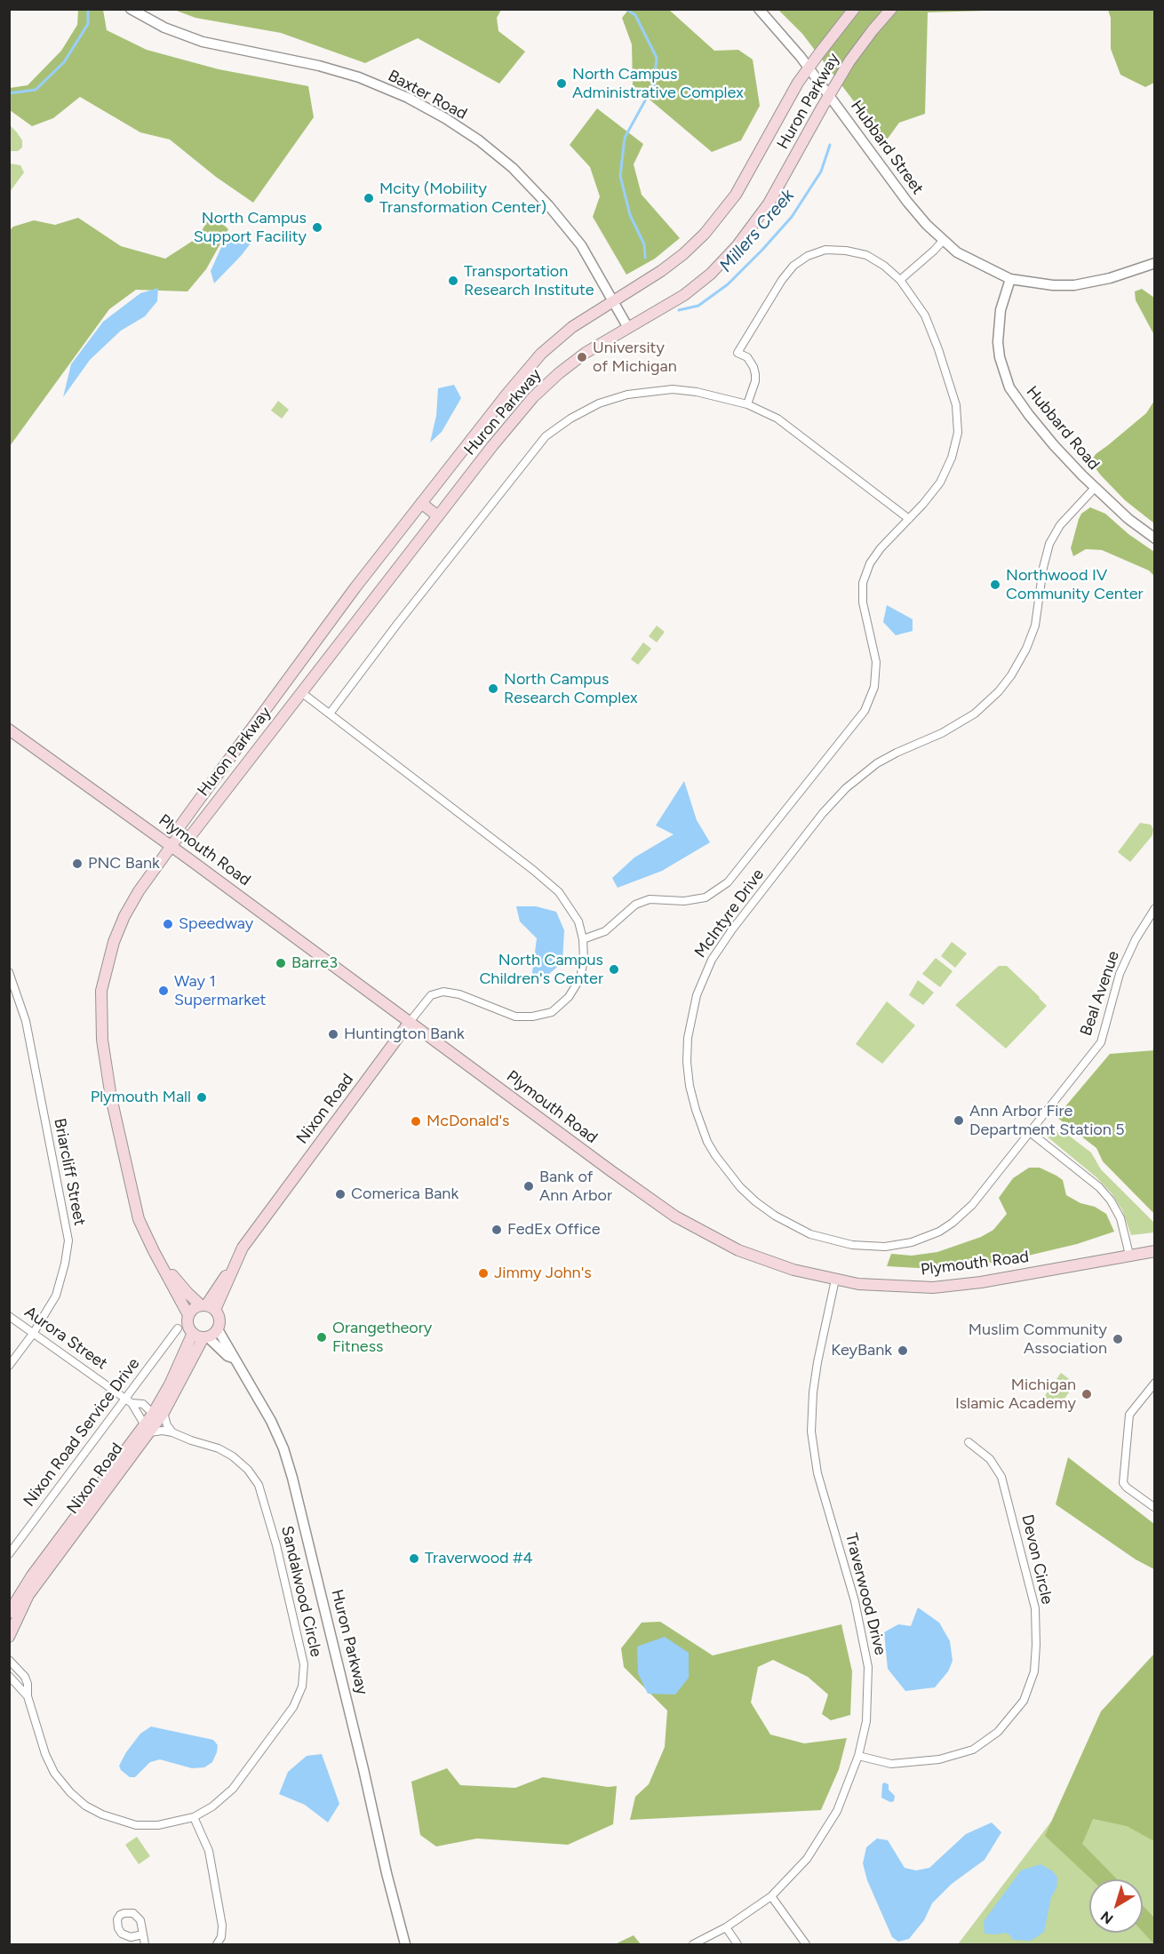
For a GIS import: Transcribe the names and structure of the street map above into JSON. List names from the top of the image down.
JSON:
{
  "streets": {
    "main road": ["Huron Parkway", "Plymouth Road", "Nixon Road"],
    "street": [
      "Baxter Road",
      "Hubbard Street",
      "Hubbard Road",
      "McIntyre Drive",
      "Beal Avenue",
      "Briarcliff Street",
      "Aurora Street",
      "Nixon Road Service Drive",
      "Devon Circle",
      "Sandalwood Circle",
      "Traverwood Drive"
    ]
  },
  "crossings": [
    ["Baxter Road", "Huron Parkway"],
    ["Huron Parkway", "Hubbard Street"],
    ["Huron Parkway", "Plymouth Road"],
    ["Huron Parkway", "Nixon Road"],
    ["Hubbard Street", "Hubbard Road"],
    ["Hubbard Road", "McIntyre Drive"],
    ["Plymouth Road", "Nixon Road"],
    ["Plymouth Road", "Traverwood Drive"],
    ["McIntyre Drive", "Beal Avenue"],
    ["Nixon Road", "Aurora Street"],
    ["Nixon Road", "Sandalwood Circle"],
    ["Briarcliff Street", "Aurora Street"],
    ["Aurora Street", "Nixon Road Service Drive"],
    ["Aurora Street", "Sandalwood Circle"],
    ["Devon Circle", "Traverwood Drive"]
  ],
  "water": ["Millers Creek"],
  "places": [
    "North Campus Administrative Complex",
    "Mcity (Mobility Transformation Center)",
    "North Campus Support Facility",
    "Transportation Research Institute",
    "University of Michigan",
    "Northwood IV Community Center",
    "North Campus Research Complex",
    "PNC Bank",
    "Speedway",
    "Barre3",
    "North Campus Children's Center",
    "Way 1 Supermarket",
    "Huntington Bank",
    "Plymouth Mall",
    "Ann Arbor Fire Department Station 5",
    "McDonald's",
    "Bank of Ann Arbor",
    "Comerica Bank",
    "FedEx Office",
    "Jimmy John's",
    "Orangetheory Fitness",
    "Muslim Community Association",
    "KeyBank",
    "Michigan Islamic Academy",
    "Traverwood #4"
  ],
  "north": "bottom left"
}
